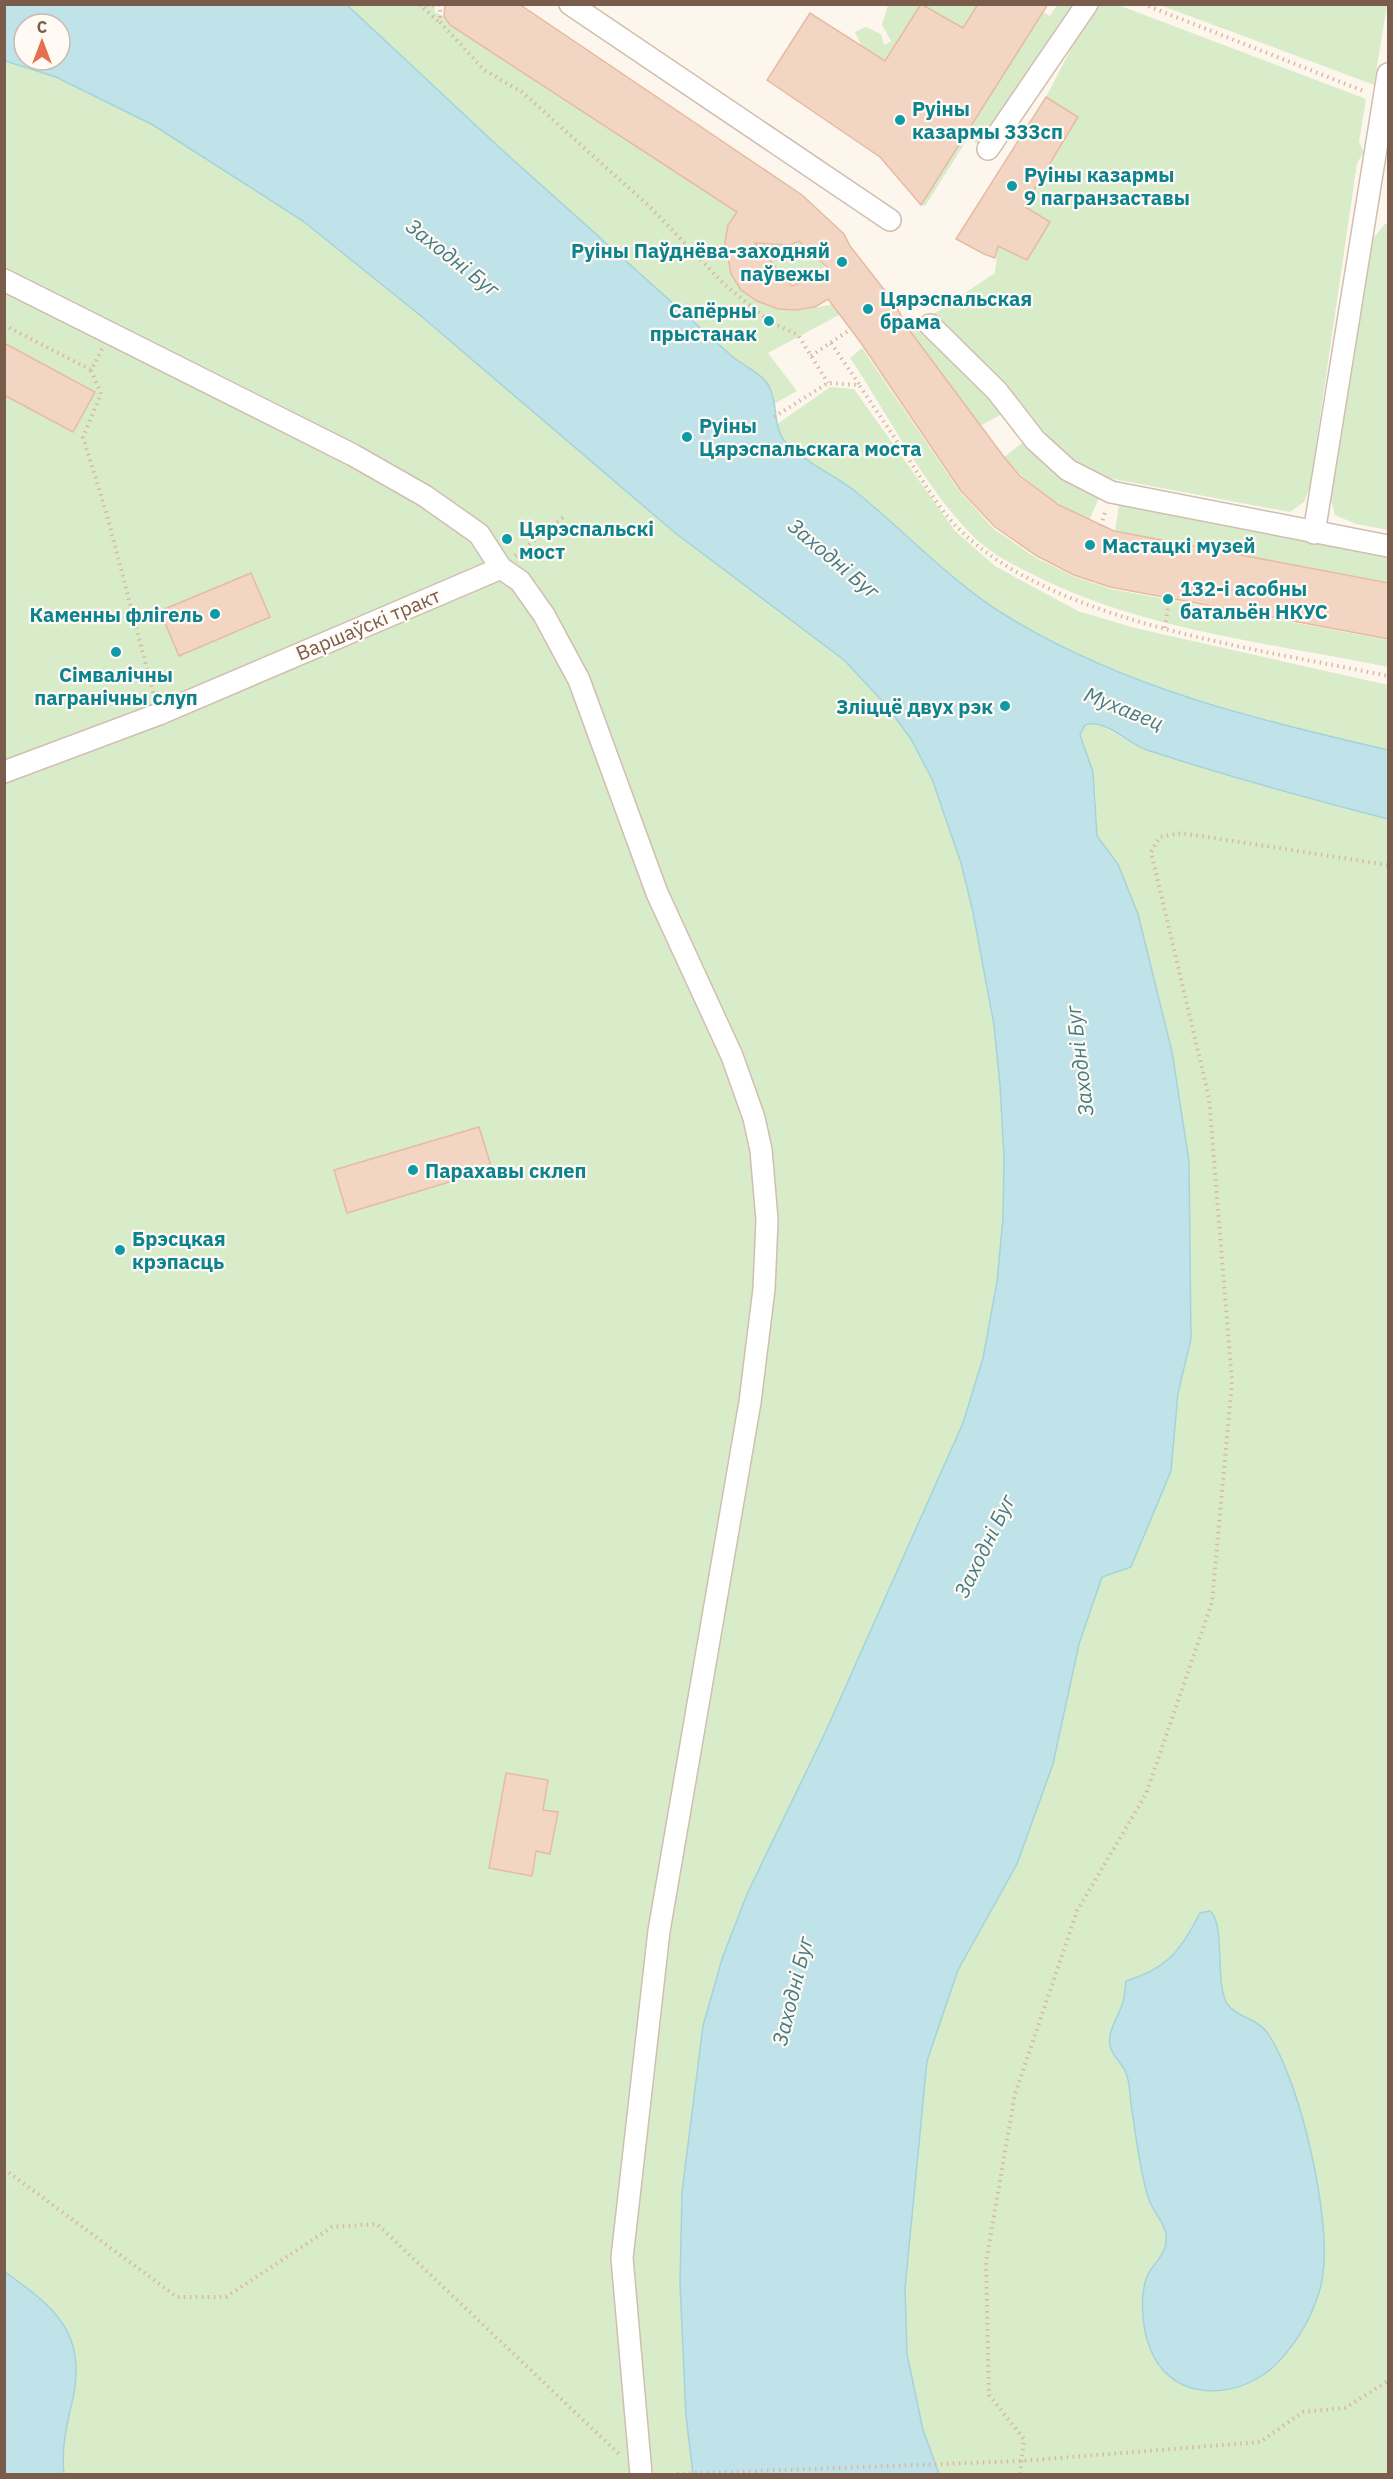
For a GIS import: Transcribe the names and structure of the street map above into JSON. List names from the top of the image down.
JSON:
{
  "streets": {
    "lane": ["Варшаўскі тракт"]
  },
  "water": ["Заходні Буг", "Мухавец"],
  "places": [
    "Руіны казармы 333сп",
    "Руіны казармы 9 пагранзаставы",
    "Руіны Паўднёва-заходняй паўвежы",
    "Цярэспальская брама",
    "Сапёрны прыстанак",
    "Руіны Цярэспальскага моста",
    "Цярэспальскі мост",
    "Мастацкі музей",
    "132-і асобны батальён НКУС",
    "Каменны флігель",
    "Сімвалічны пагранічны слуп",
    "Зліццё двух рэк",
    "Парахавы склеп",
    "Брэсцкая крэпасць"
  ],
  "north": "top"
}
